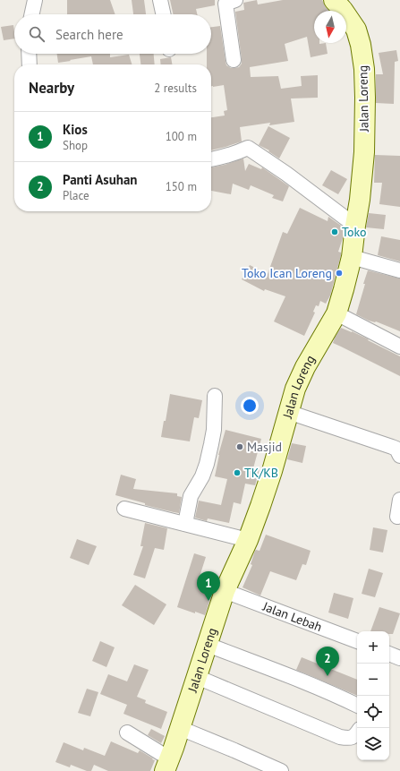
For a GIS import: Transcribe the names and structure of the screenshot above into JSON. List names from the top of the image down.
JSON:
{
  "streets": {
    "street": ["Jalan Loreng", "Jalan Lebah"]
  },
  "crossings": [
    ["Jalan Loreng", "Jalan Lebah"]
  ],
  "places": [
    "Toko",
    "Toko Ican Loreng",
    "Masjid",
    "TK/KB"
  ],
  "north": "bottom",
  "page": {
    "search": "Search here",
    "heading": ["Nearby", "2 results"],
    "list": [
      {
        "mark": "1",
        "name": "Kios",
        "note": "Shop",
        "value": "100 m"
      },
      {
        "mark": "2",
        "name": "Panti Asuhan",
        "note": "Place",
        "value": "150 m"
      }
    ],
    "pins": ["1", "2"],
    "map_buttons": ["+", "−"]
  }
}
